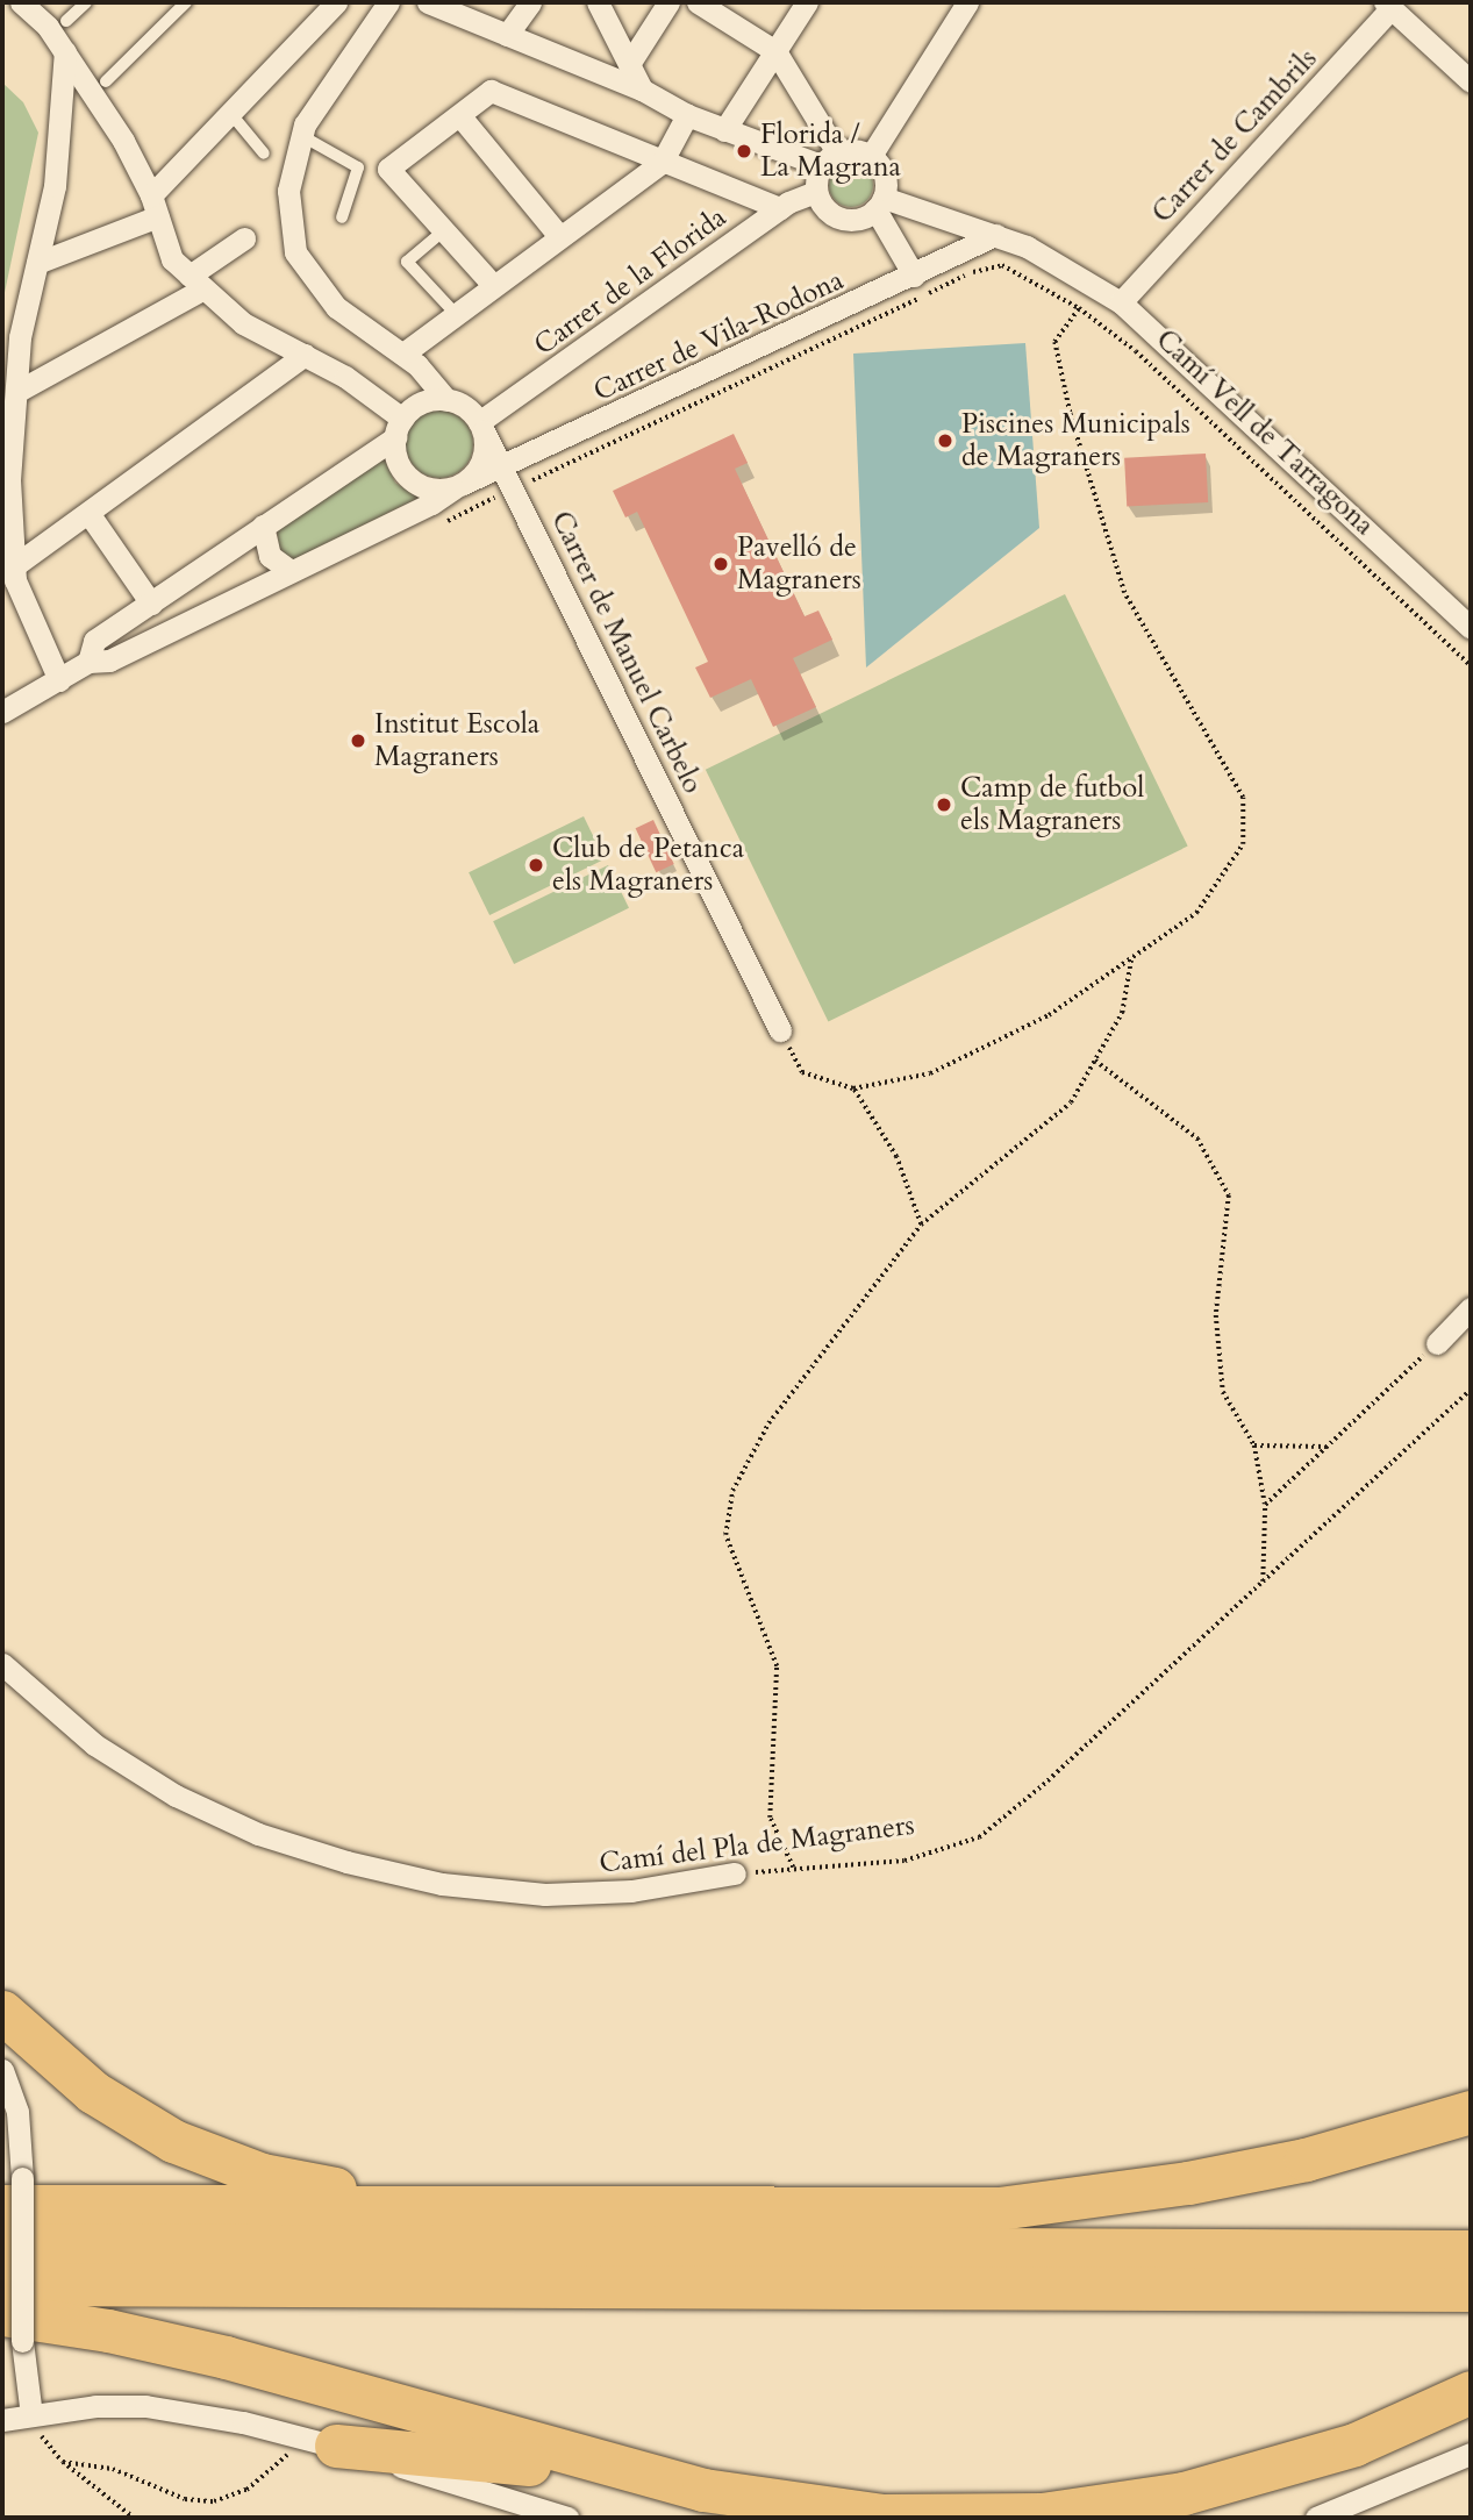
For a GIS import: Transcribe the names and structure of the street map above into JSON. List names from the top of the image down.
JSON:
{
  "streets": {
    "street": [
      "Carrer de Cambrils",
      "Carrer de la Florida",
      "Carrer de Vila-Rodona",
      "Camí Vell de Tarragona",
      "Carrer de Manuel Carbelo",
      "Camí del Pla de Magraners"
    ]
  },
  "crossings": [
    ["Carrer de Cambrils", "Camí Vell de Tarragona"],
    ["Carrer de la Florida", "Carrer de Vila-Rodona"],
    ["Carrer de la Florida", "Camí Vell de Tarragona"],
    ["Carrer de la Florida", "Carrer de Manuel Carbelo"],
    ["Carrer de Vila-Rodona", "Camí Vell de Tarragona"],
    ["Carrer de Vila-Rodona", "Carrer de Manuel Carbelo"]
  ],
  "places": [
    "Florida / La Magrana",
    "Piscines Municipals de Magraners",
    "Pavelló de Magraners",
    "Institut Escola Magraners",
    "Camp de futbol els Magraners",
    "Club de Petanca els Magraners"
  ]
}
